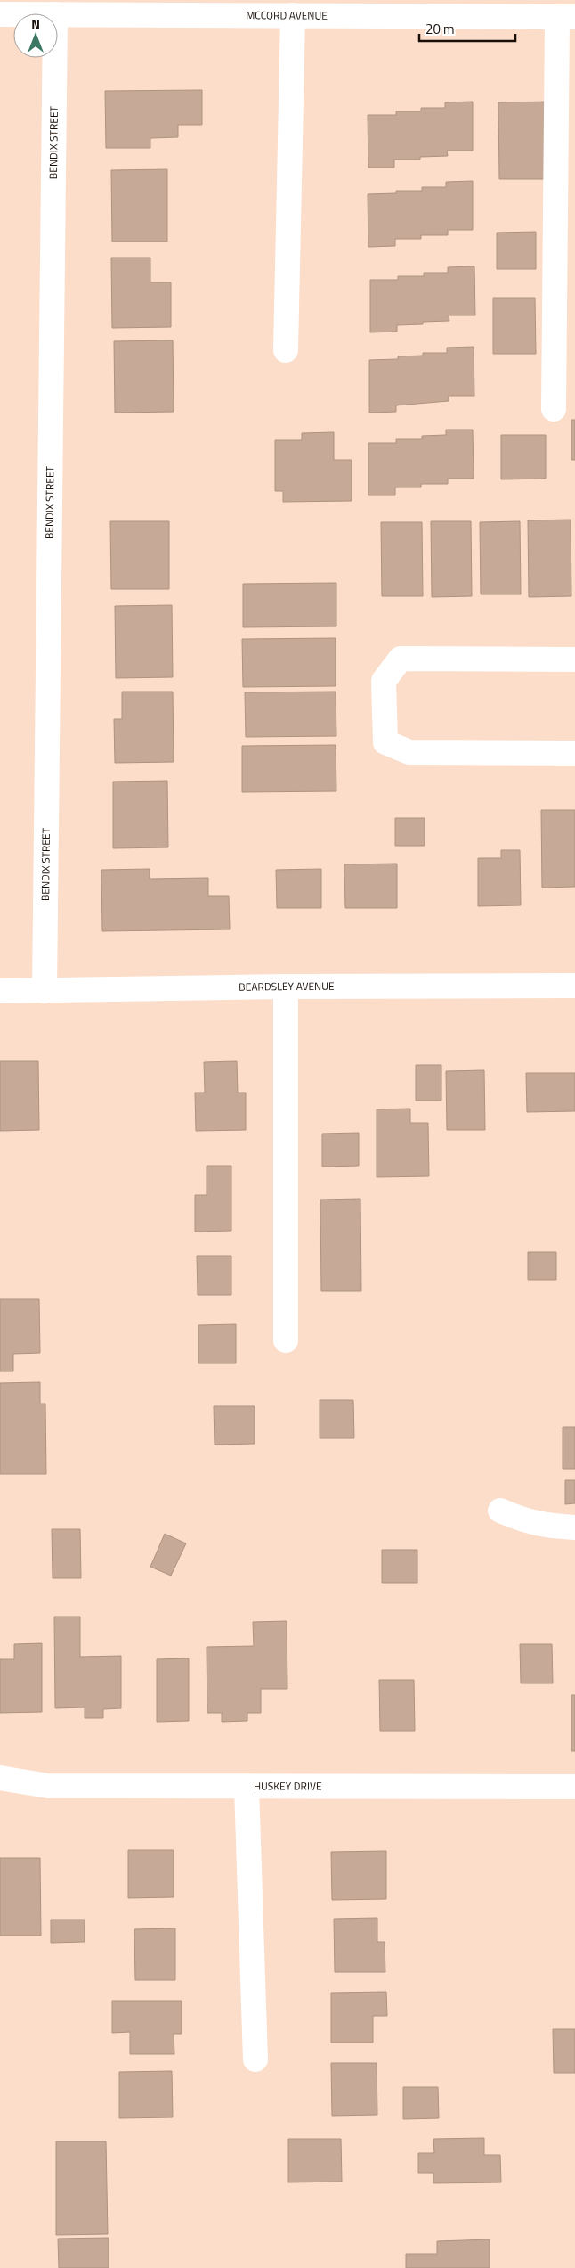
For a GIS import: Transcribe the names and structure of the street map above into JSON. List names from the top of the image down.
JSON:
{
  "streets": {
    "street": [
      "MCCORD AVENUE",
      "BENDIX STREET",
      "BEARDSLEY AVENUE",
      "HUSKEY DRIVE"
    ]
  },
  "crossings": [
    ["BENDIX STREET", "BEARDSLEY AVENUE"]
  ],
  "scale_bar": "20 m",
  "north": "top"
}
